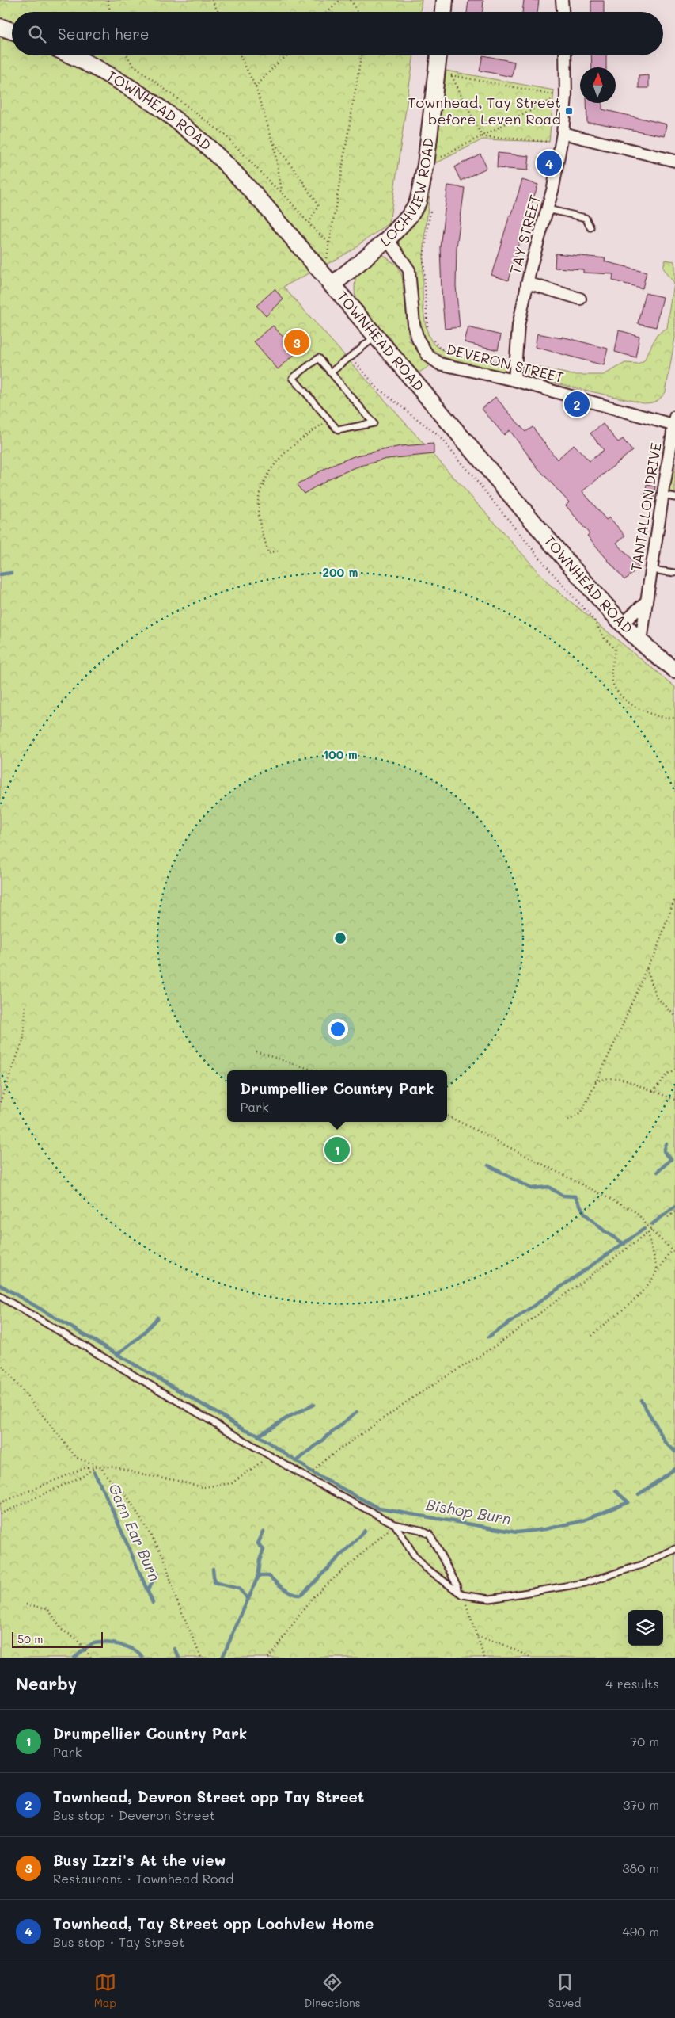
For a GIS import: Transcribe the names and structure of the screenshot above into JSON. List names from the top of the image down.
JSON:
{
  "streets": {
    "street": [
      "TOWNHEAD ROAD",
      "LOCHVIEW ROAD",
      "TAY STREET",
      "DEVERON STREET",
      "TANTALLON DRIVE"
    ]
  },
  "crossings": [
    ["TOWNHEAD ROAD", "LOCHVIEW ROAD"],
    ["TOWNHEAD ROAD", "TANTALLON DRIVE"],
    ["LOCHVIEW ROAD", "DEVERON STREET"],
    ["TAY STREET", "DEVERON STREET"],
    ["DEVERON STREET", "TANTALLON DRIVE"]
  ],
  "water": ["Bishop Burn", "Garn Ear Burn"],
  "places": {
    "transit": ["Townhead, Tay Street before Leven Road"]
  },
  "scale_bar": "50 m",
  "north": "top",
  "page": {
    "search": "Search here",
    "pins": [
      "4",
      "3",
      "2",
      "1"
    ],
    "popup": ["Drumpellier Country Park", "Park"],
    "scale": "50 m",
    "heading": ["Nearby", "4 results"],
    "list": [
      {
        "mark": "1",
        "name": "Drumpellier Country Park",
        "note": "Park",
        "value": "70 m"
      },
      {
        "mark": "2",
        "name": "Townhead, Devron Street opp Tay Street",
        "note": "Bus stop · Deveron Street",
        "value": "370 m"
      },
      {
        "mark": "3",
        "name": "Busy Izzi's At the view",
        "note": "Restaurant · Townhead Road",
        "value": "380 m"
      },
      {
        "mark": "4",
        "name": "Townhead, Tay Street opp Lochview Home",
        "note": "Bus stop · Tay Street",
        "value": "490 m"
      }
    ],
    "nav": ["Map", "Directions", "Saved"]
  },
  "rings": ["200 m", "100 m"]
}
